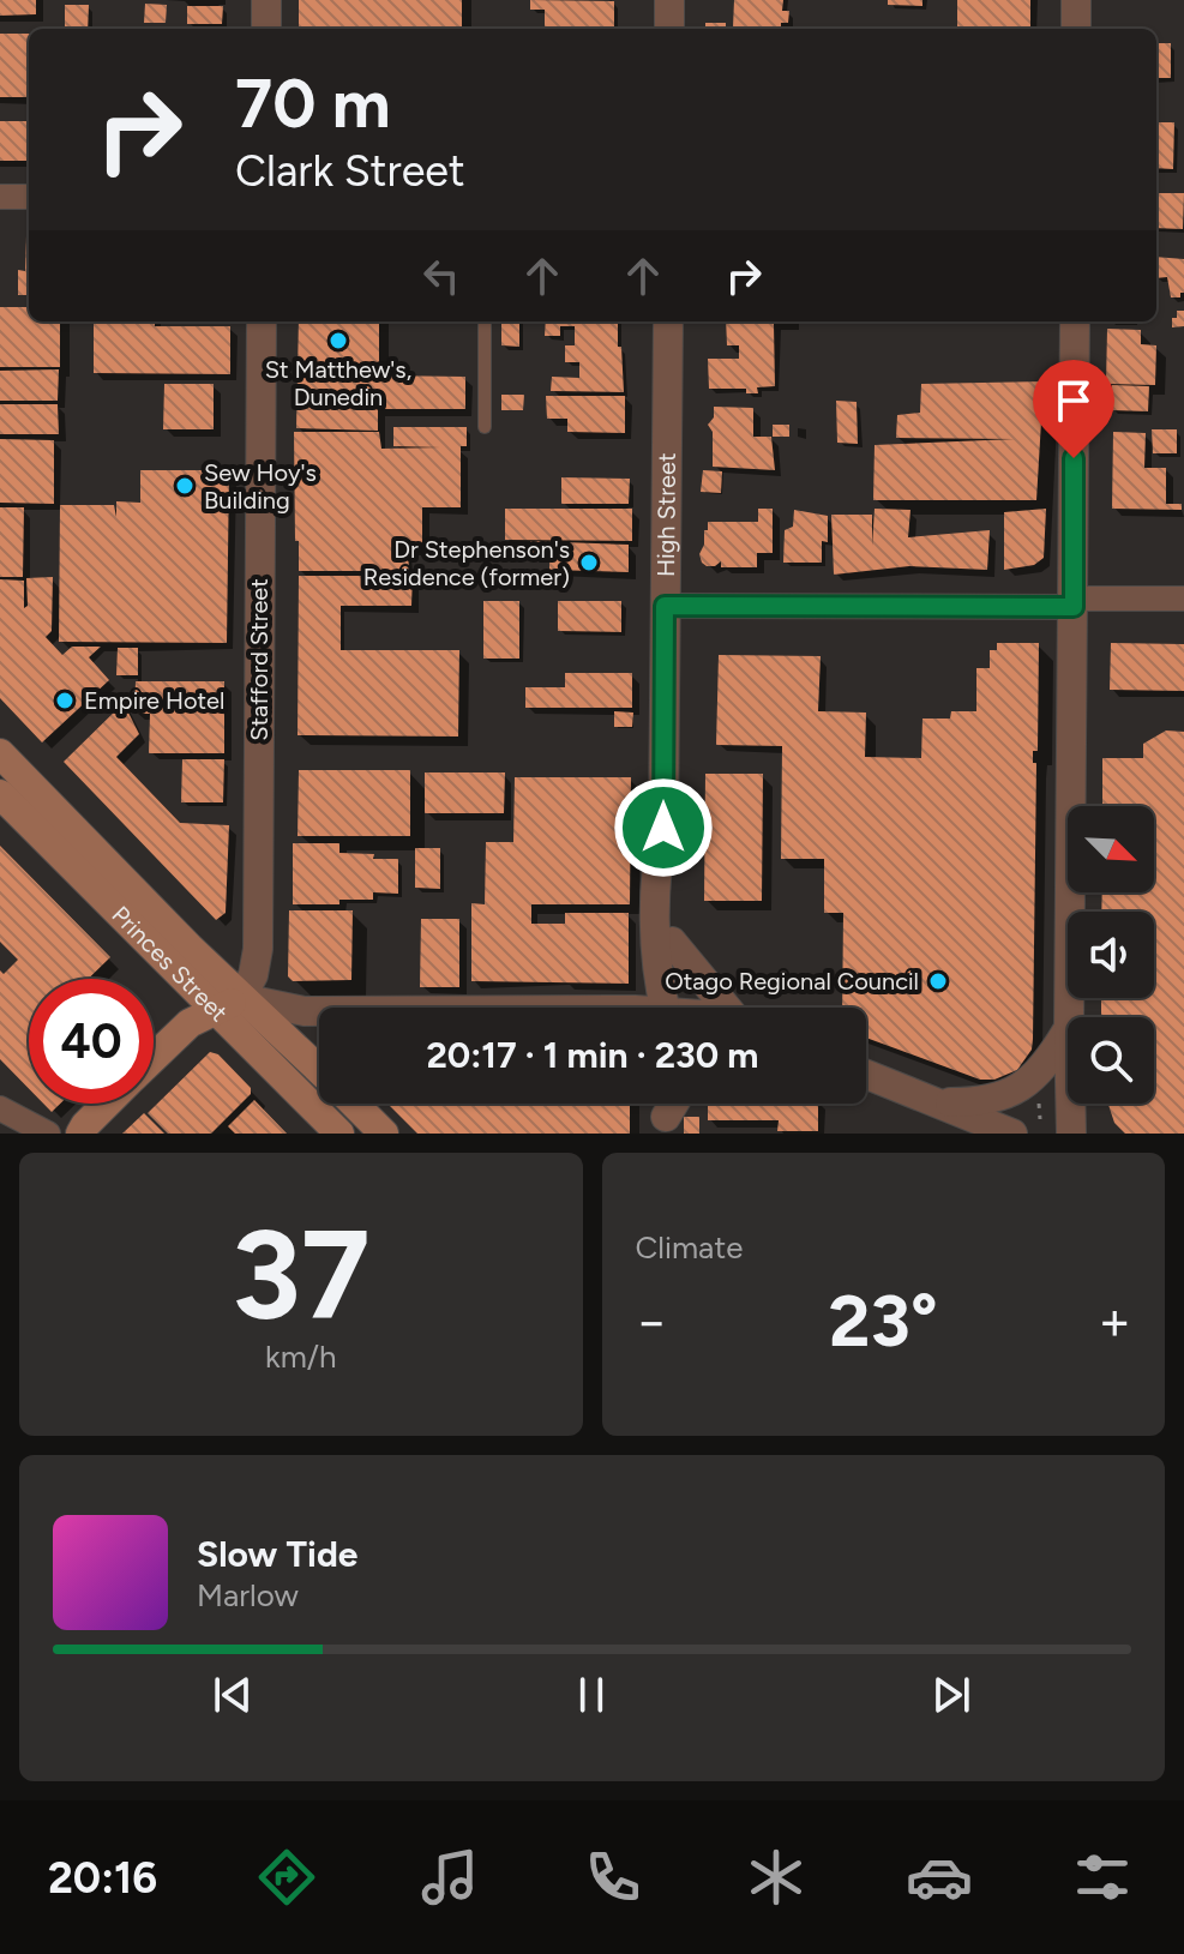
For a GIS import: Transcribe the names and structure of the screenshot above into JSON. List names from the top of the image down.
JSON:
{
  "streets": {
    "main road": ["Princes Street"],
    "street": ["High Street", "Stafford Street"]
  },
  "crossings": [
    ["Stafford Street", "Princes Street"]
  ],
  "places": [
    "St Matthew's, Dunedin",
    "Sew Hoy's Building",
    "Dr Stephenson's Residence (former)",
    "Empire Hotel",
    "Otago Regional Council"
  ],
  "north": "bottom right",
  "page": {
    "turn": ["70 m", "Clark Street"],
    "limit": "40",
    "trip": "20:17 · 1 min · 230 m",
    "tile": [
      ["37", "km/h"],
      "Climate"
    ],
    "heat": ["−", "23°", "+"],
    "song": ["Slow Tide", "Marlow"],
    "tabs": "20:16"
  }
}
